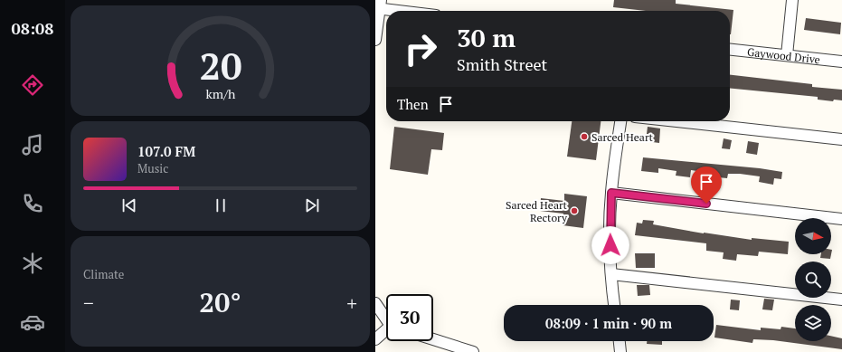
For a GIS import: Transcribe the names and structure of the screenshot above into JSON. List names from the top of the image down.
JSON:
{
  "streets": {
    "street": ["Gaywood Drive"]
  },
  "places": ["Sarced Heart", "Sarced Heart Rectory"],
  "north": "right",
  "page": {
    "tabs": "08:08",
    "turn": ["30 m", "Smith Street"],
    "then": "Then",
    "song": ["107.0 FM", "Music"],
    "tile": "Climate",
    "heat": ["−", "20°", "+"],
    "limit": "30",
    "trip": "08:09 · 1 min · 90 m",
    "gauge": ["20", "km/h"]
  }
}
